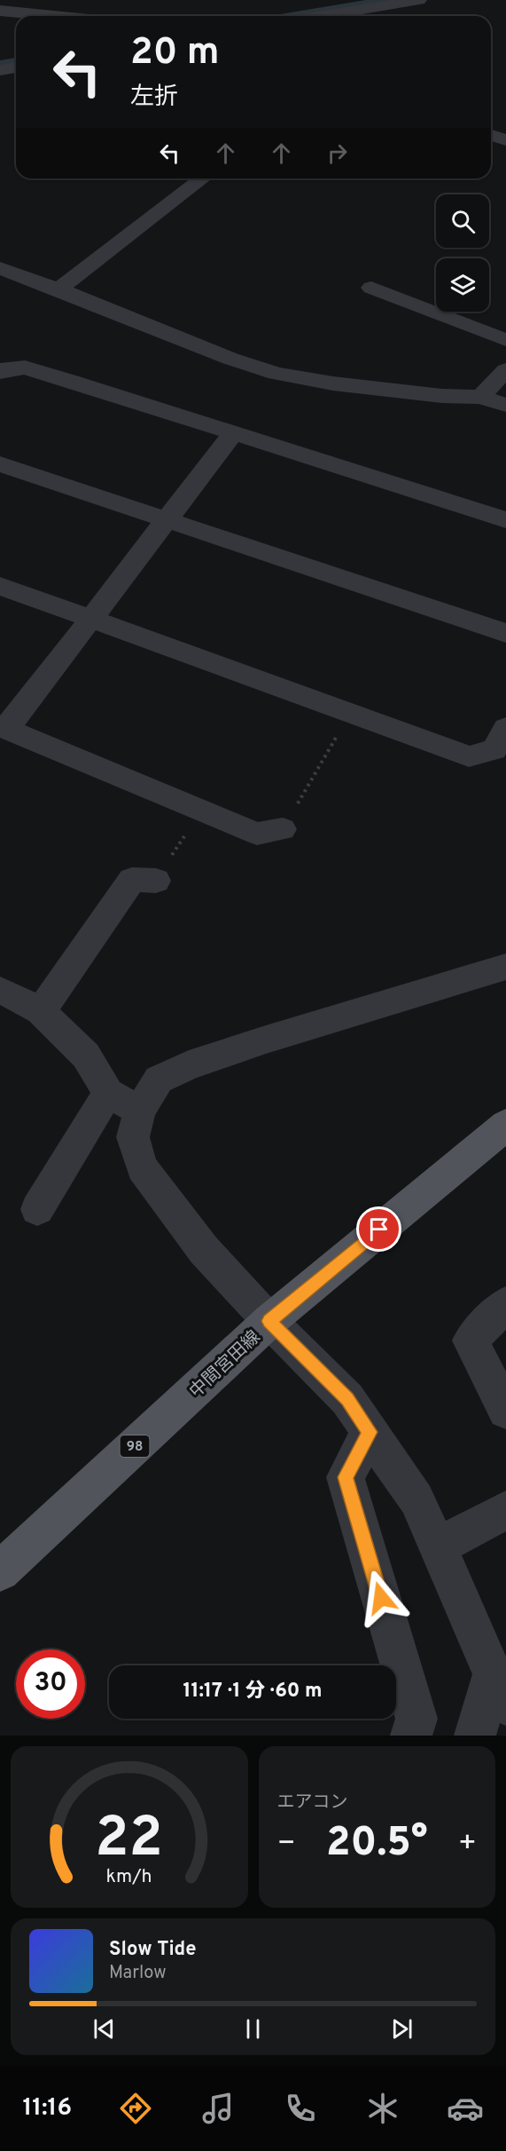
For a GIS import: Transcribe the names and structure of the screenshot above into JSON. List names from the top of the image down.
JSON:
{
  "streets": {
    "main road": ["中間宮田線", "98"]
  },
  "page": {
    "turn": ["20 m", "左折"],
    "limit": "30",
    "trip": "11:17 · 1 分 · 60 m",
    "tile": "エアコン",
    "heat": ["−", "20.5°", "+"],
    "song": ["Slow Tide", "Marlow"],
    "tabs": "11:16",
    "gauge": ["22", "km/h"]
  }
}
